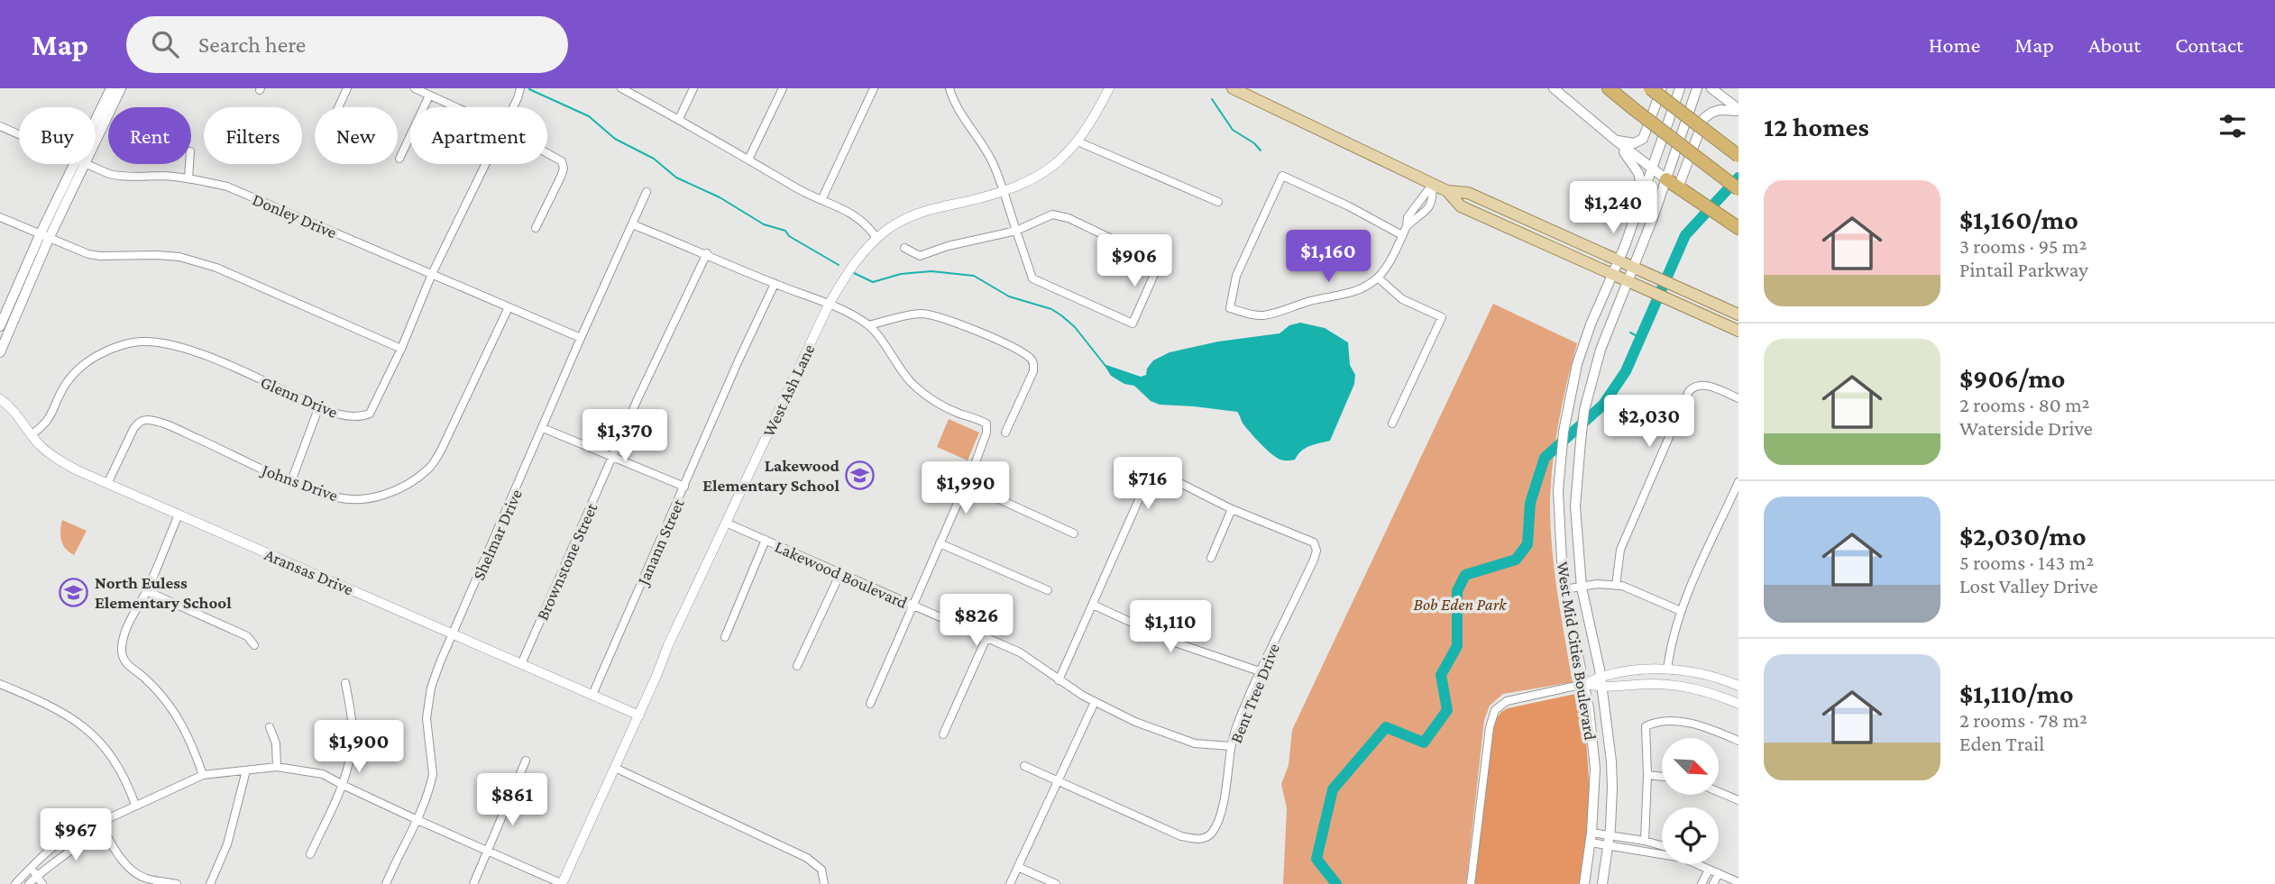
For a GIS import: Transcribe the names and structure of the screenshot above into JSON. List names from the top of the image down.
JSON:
{
  "streets": {
    "main road": ["West Mid Cities Boulevard"],
    "street": [
      "Donley Drive",
      "West Ash Lane",
      "Glenn Drive",
      "Johns Drive",
      "Shelmar Drive",
      "Janann Street",
      "Brownstone Street",
      "Aransas Drive",
      "Lakewood Boulevard",
      "Bent Tree Drive"
    ]
  },
  "crossings": [
    ["Donley Drive", "Glenn Drive"],
    ["Donley Drive", "Johns Drive"],
    ["Donley Drive", "Shelmar Drive"],
    ["West Ash Lane", "Aransas Drive"],
    ["West Ash Lane", "Lakewood Boulevard"],
    ["Glenn Drive", "Aransas Drive"],
    ["Johns Drive", "Aransas Drive"],
    ["Shelmar Drive", "Aransas Drive"],
    ["Janann Street", "Aransas Drive"],
    ["Brownstone Street", "Aransas Drive"],
    ["Lakewood Boulevard", "Bent Tree Drive"]
  ],
  "parks": ["Bob Eden Park"],
  "places": {
    "school or university": ["Lakewood Elementary School", "North Euless Elementary School"]
  },
  "north": "bottom right",
  "page": {
    "header": "Map",
    "search": "Search here",
    "nav": [
      "Home",
      "Map",
      "About",
      "Contact"
    ],
    "heading": "12 homes",
    "chip": [
      "Buy",
      "Rent",
      "Filters",
      "New",
      "Apartment"
    ],
    "list": [
      {
        "name": "$1,160/mo",
        "note": "3 rooms · 95 m² · Pintail Parkway"
      },
      {
        "name": "$906/mo",
        "note": "2 rooms · 80 m² · Waterside Drive"
      },
      {
        "name": "$2,030/mo",
        "note": "5 rooms · 143 m² · Lost Valley Drive"
      },
      {
        "name": "$1,110/mo",
        "note": "2 rooms · 78 m² · Eden Trail"
      }
    ],
    "price": [
      "$1,240",
      "$1,160",
      "$906",
      "$2,030",
      "$1,370",
      "$716",
      "$1,990",
      "$826",
      "$1,110",
      "$1,900",
      "$861",
      "$967"
    ]
  }
}
